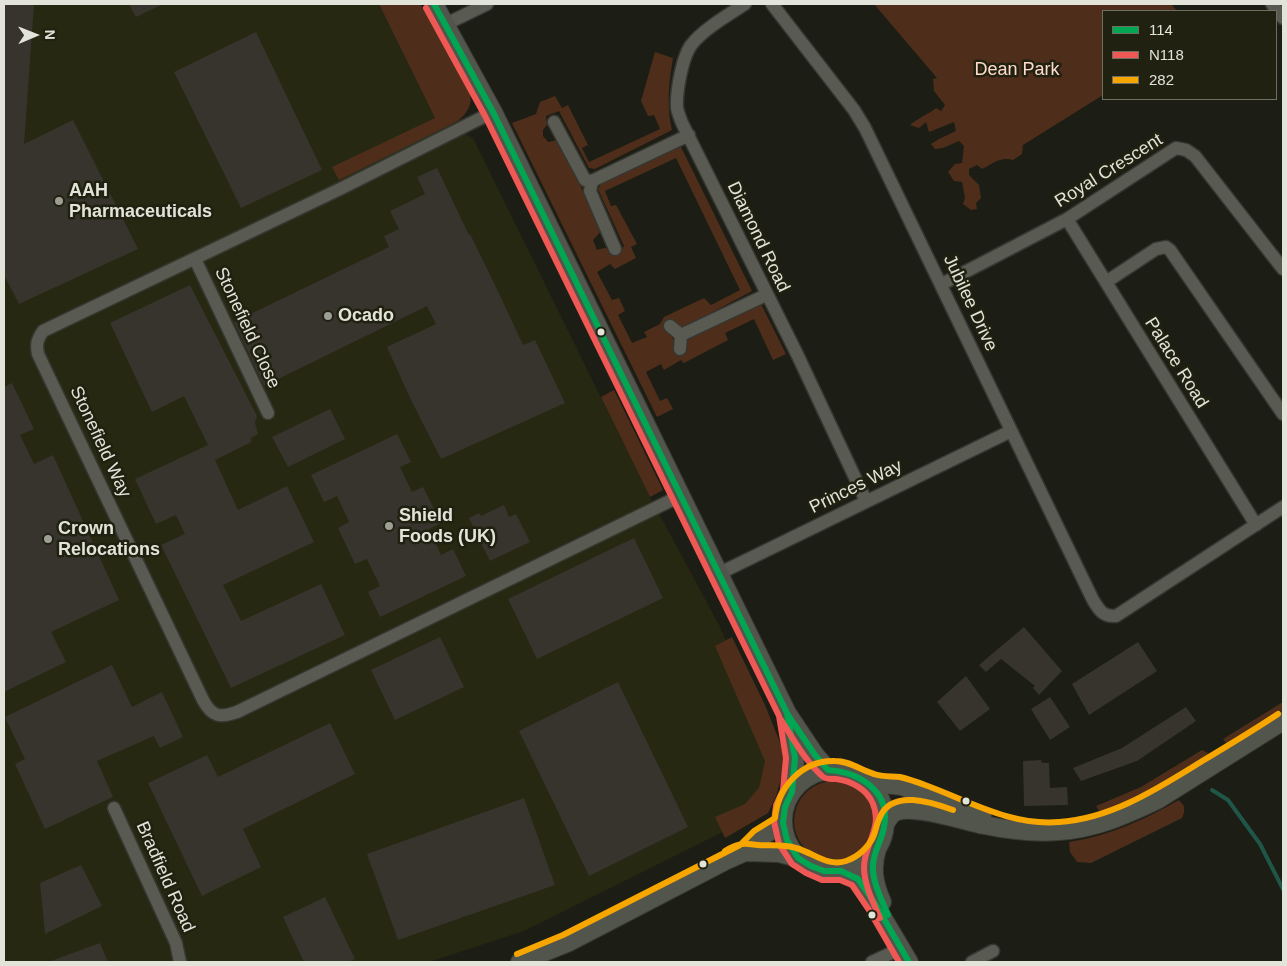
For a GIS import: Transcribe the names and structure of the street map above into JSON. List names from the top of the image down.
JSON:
{
  "streets": {
    "street": [
      "Royal Crescent",
      "Diamond Road",
      "Jubilee Drive",
      "Stonefield Close",
      "Palace Road",
      "Stonefield Way",
      "Princes Way",
      "Bradfield Road"
    ]
  },
  "crossings": [
    ["Royal Crescent", "Jubilee Drive"],
    ["Royal Crescent", "Palace Road"],
    ["Diamond Road", "Princes Way"],
    ["Jubilee Drive", "Palace Road"],
    ["Jubilee Drive", "Princes Way"],
    ["Stonefield Close", "Stonefield Way"]
  ],
  "parks": ["Dean Park"],
  "places": [
    "AAH Pharmaceuticals",
    "Ocado",
    "Shield Foods (UK)",
    "Crown Relocations"
  ],
  "lines": ["transit line 114", "transit line N118", "transit line 282"],
  "legend": ["114", "N118", "282"],
  "north": "right"
}
